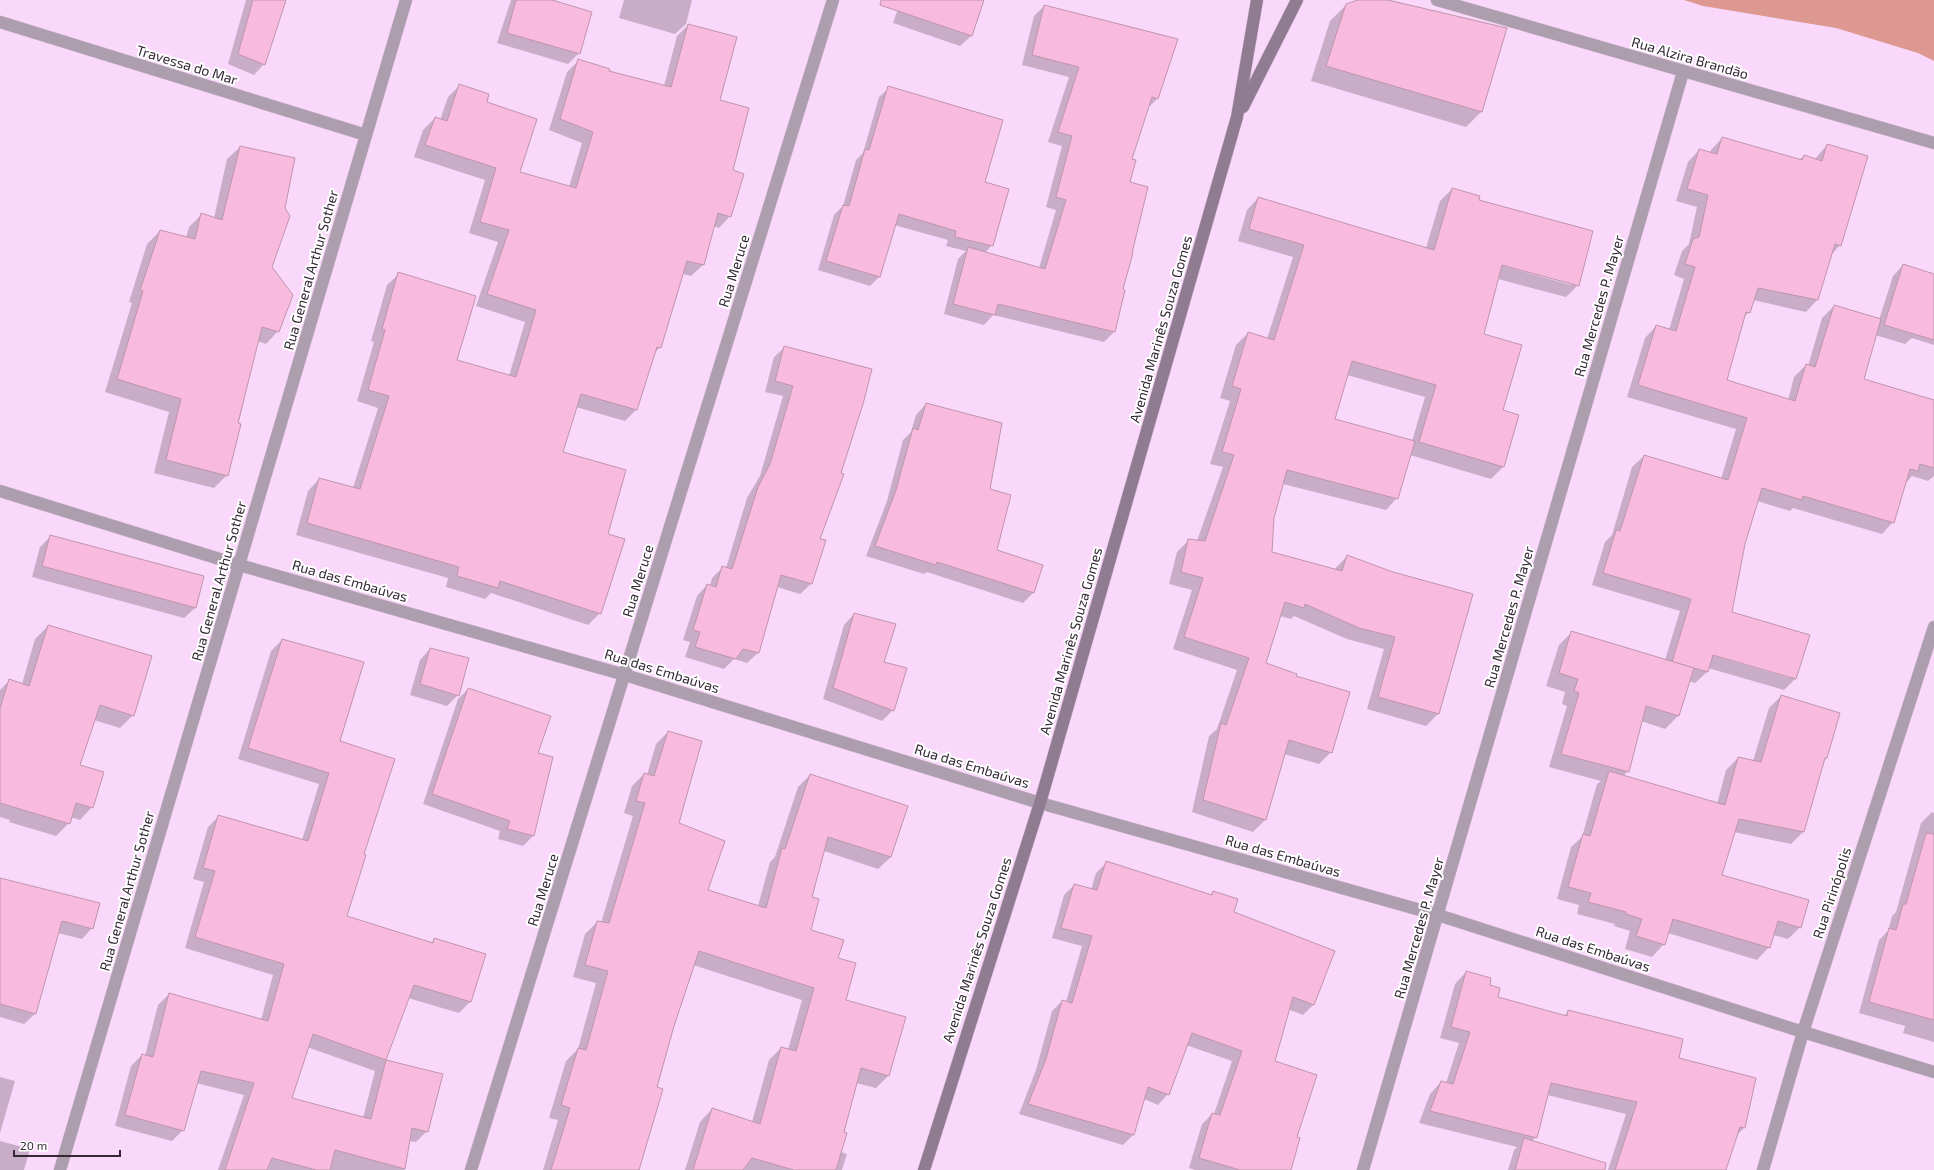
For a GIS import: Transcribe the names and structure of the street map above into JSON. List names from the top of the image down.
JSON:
{
  "streets": {
    "street": [
      "Rua Alzira Brandão",
      "Travessa do Mar",
      "Rua General Arthur Sother",
      "Rua Meruce",
      "Rua Mercedes P. Mayer",
      "Avenida Marinês Souza Gomes",
      "Rua das Embaúvas",
      "Rua Pirinópolis"
    ]
  },
  "crossings": [
    ["Rua Alzira Brandão", "Rua Mercedes P. Mayer"],
    ["Travessa do Mar", "Rua General Arthur Sother"],
    ["Rua General Arthur Sother", "Rua das Embaúvas"],
    ["Rua Meruce", "Rua das Embaúvas"],
    ["Rua Mercedes P. Mayer", "Rua das Embaúvas"],
    ["Avenida Marinês Souza Gomes", "Rua das Embaúvas"],
    ["Rua das Embaúvas", "Rua Pirinópolis"]
  ],
  "scale_bar": "20 m"
}
